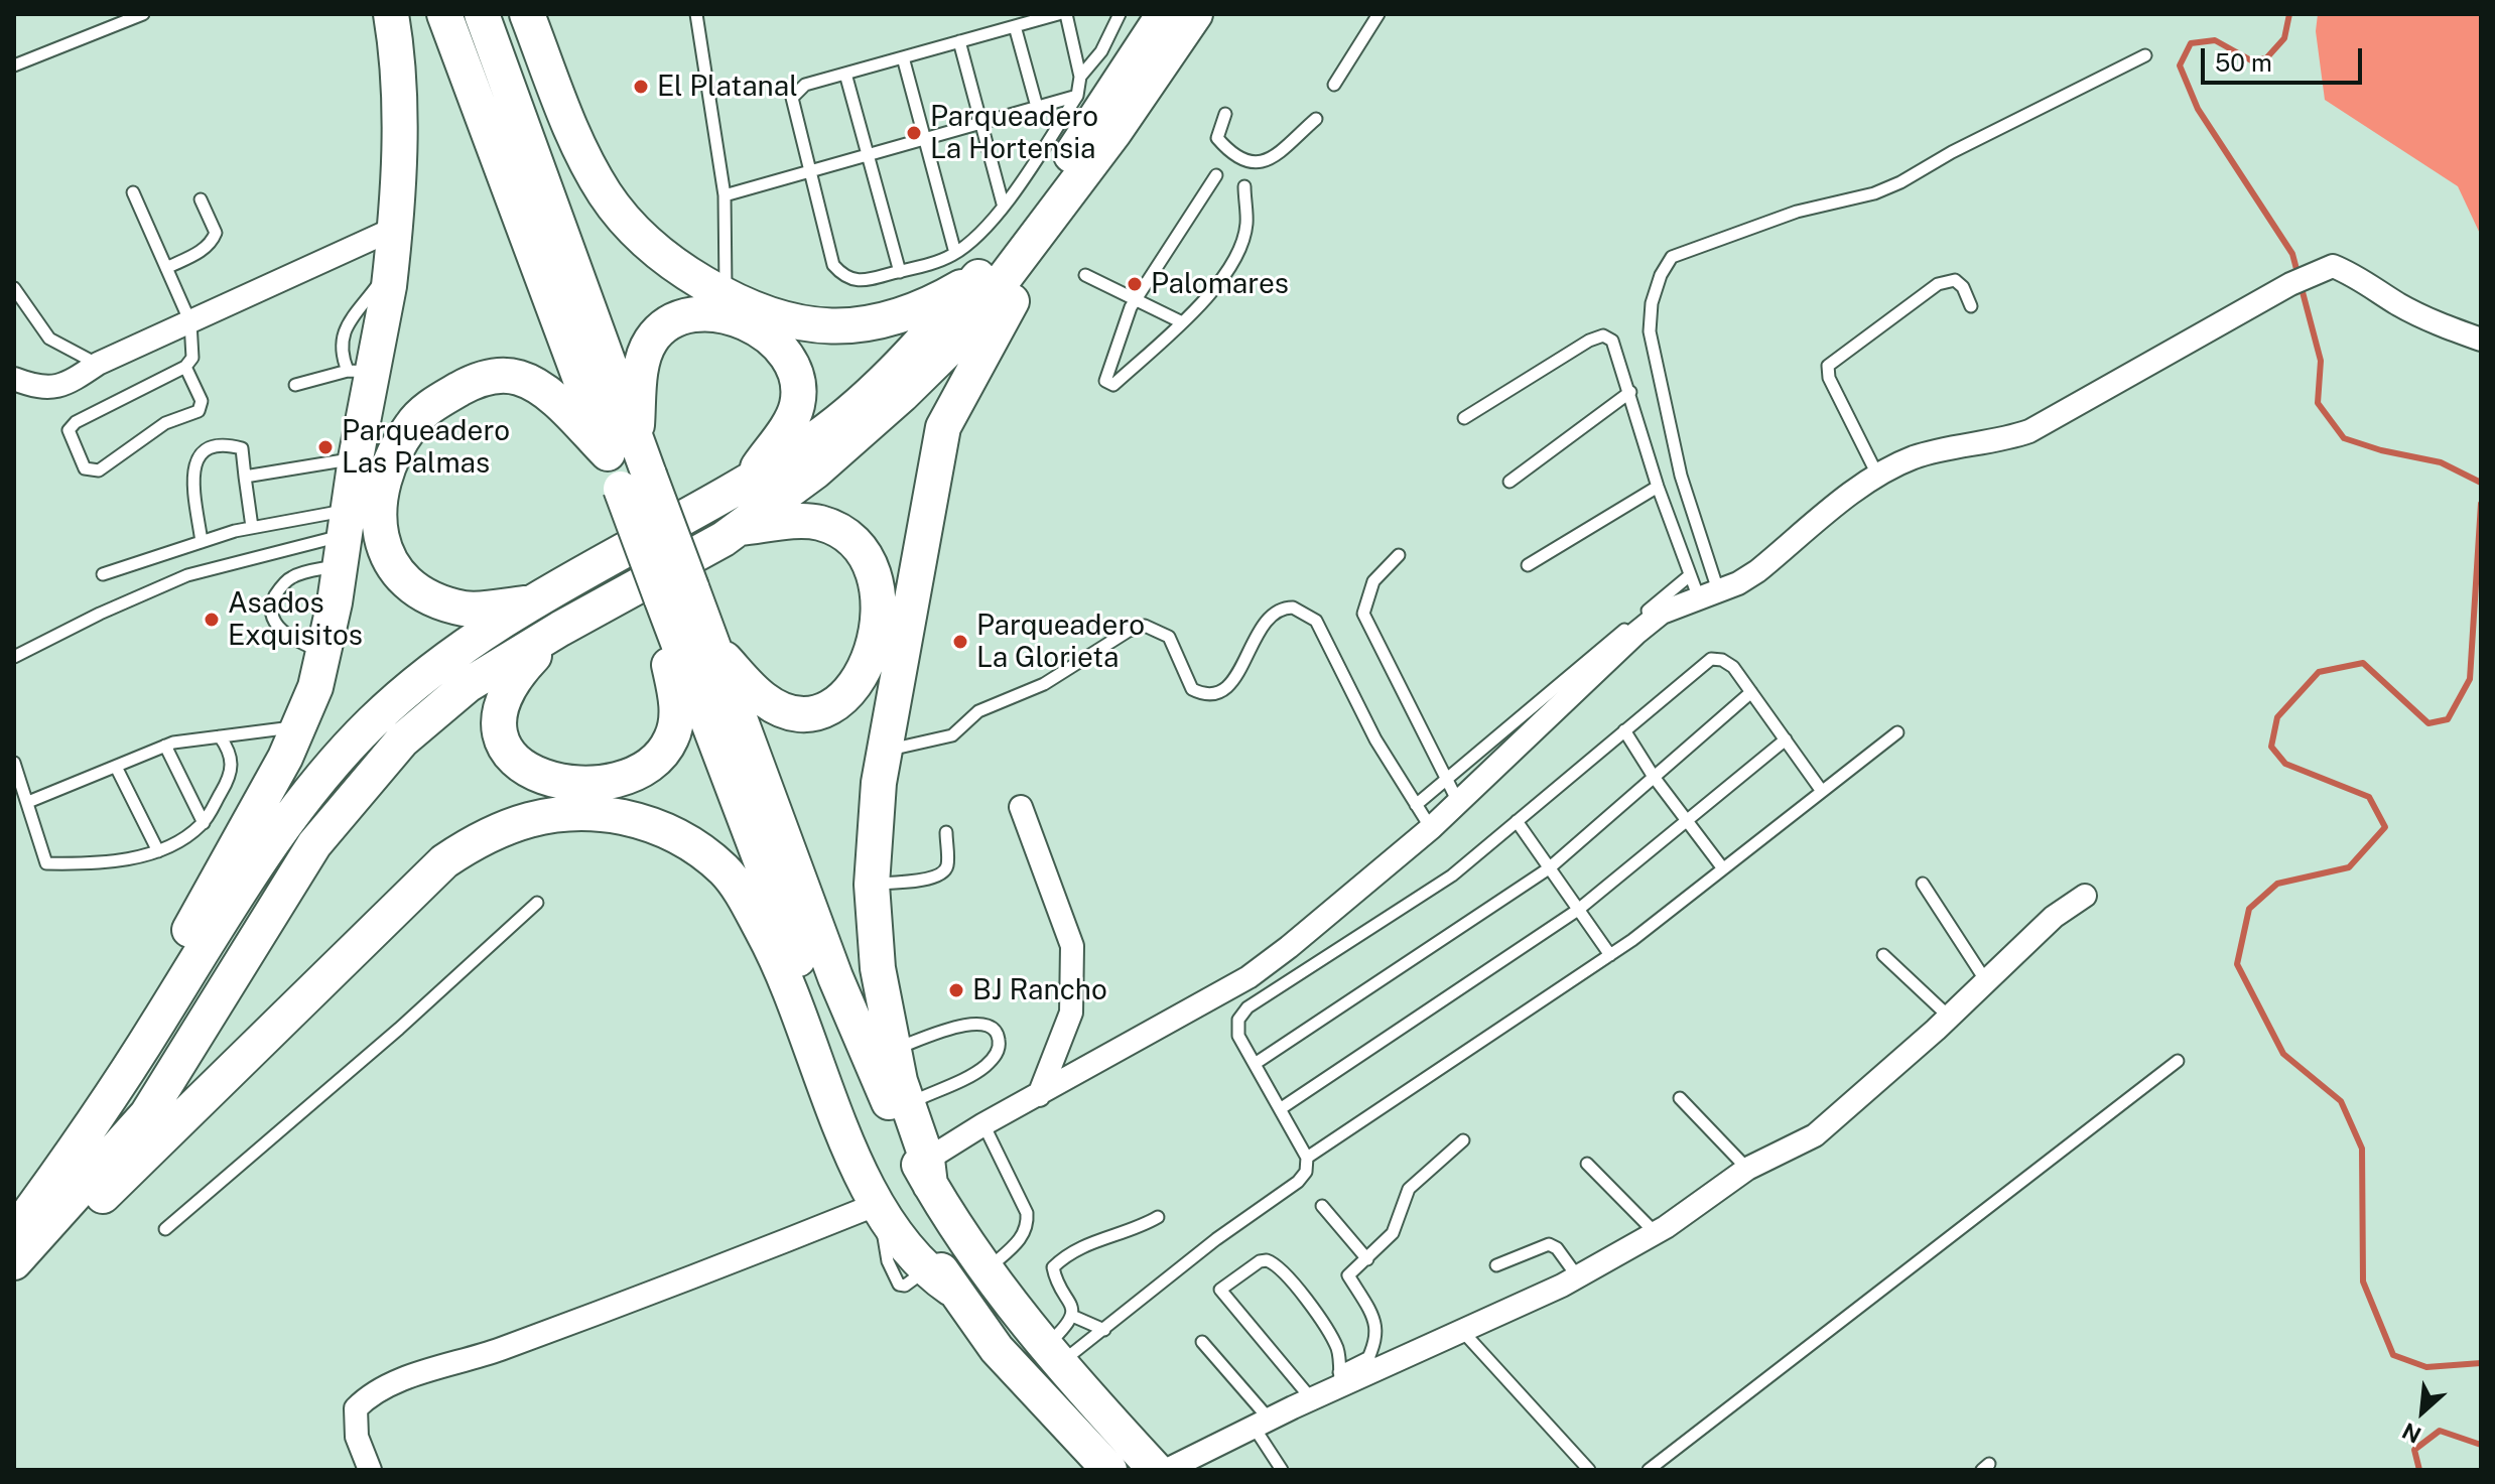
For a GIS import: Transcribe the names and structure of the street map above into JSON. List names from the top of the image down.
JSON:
{
  "places": [
    "El Platanal",
    "Parqueadero La Hortensia",
    "Palomares",
    "Parqueadero Las Palmas",
    "Asados Exquisitos",
    "Parqueadero La Glorieta",
    "BJ Rancho"
  ],
  "scale_bar": "50 m",
  "north": "bottom left"
}
